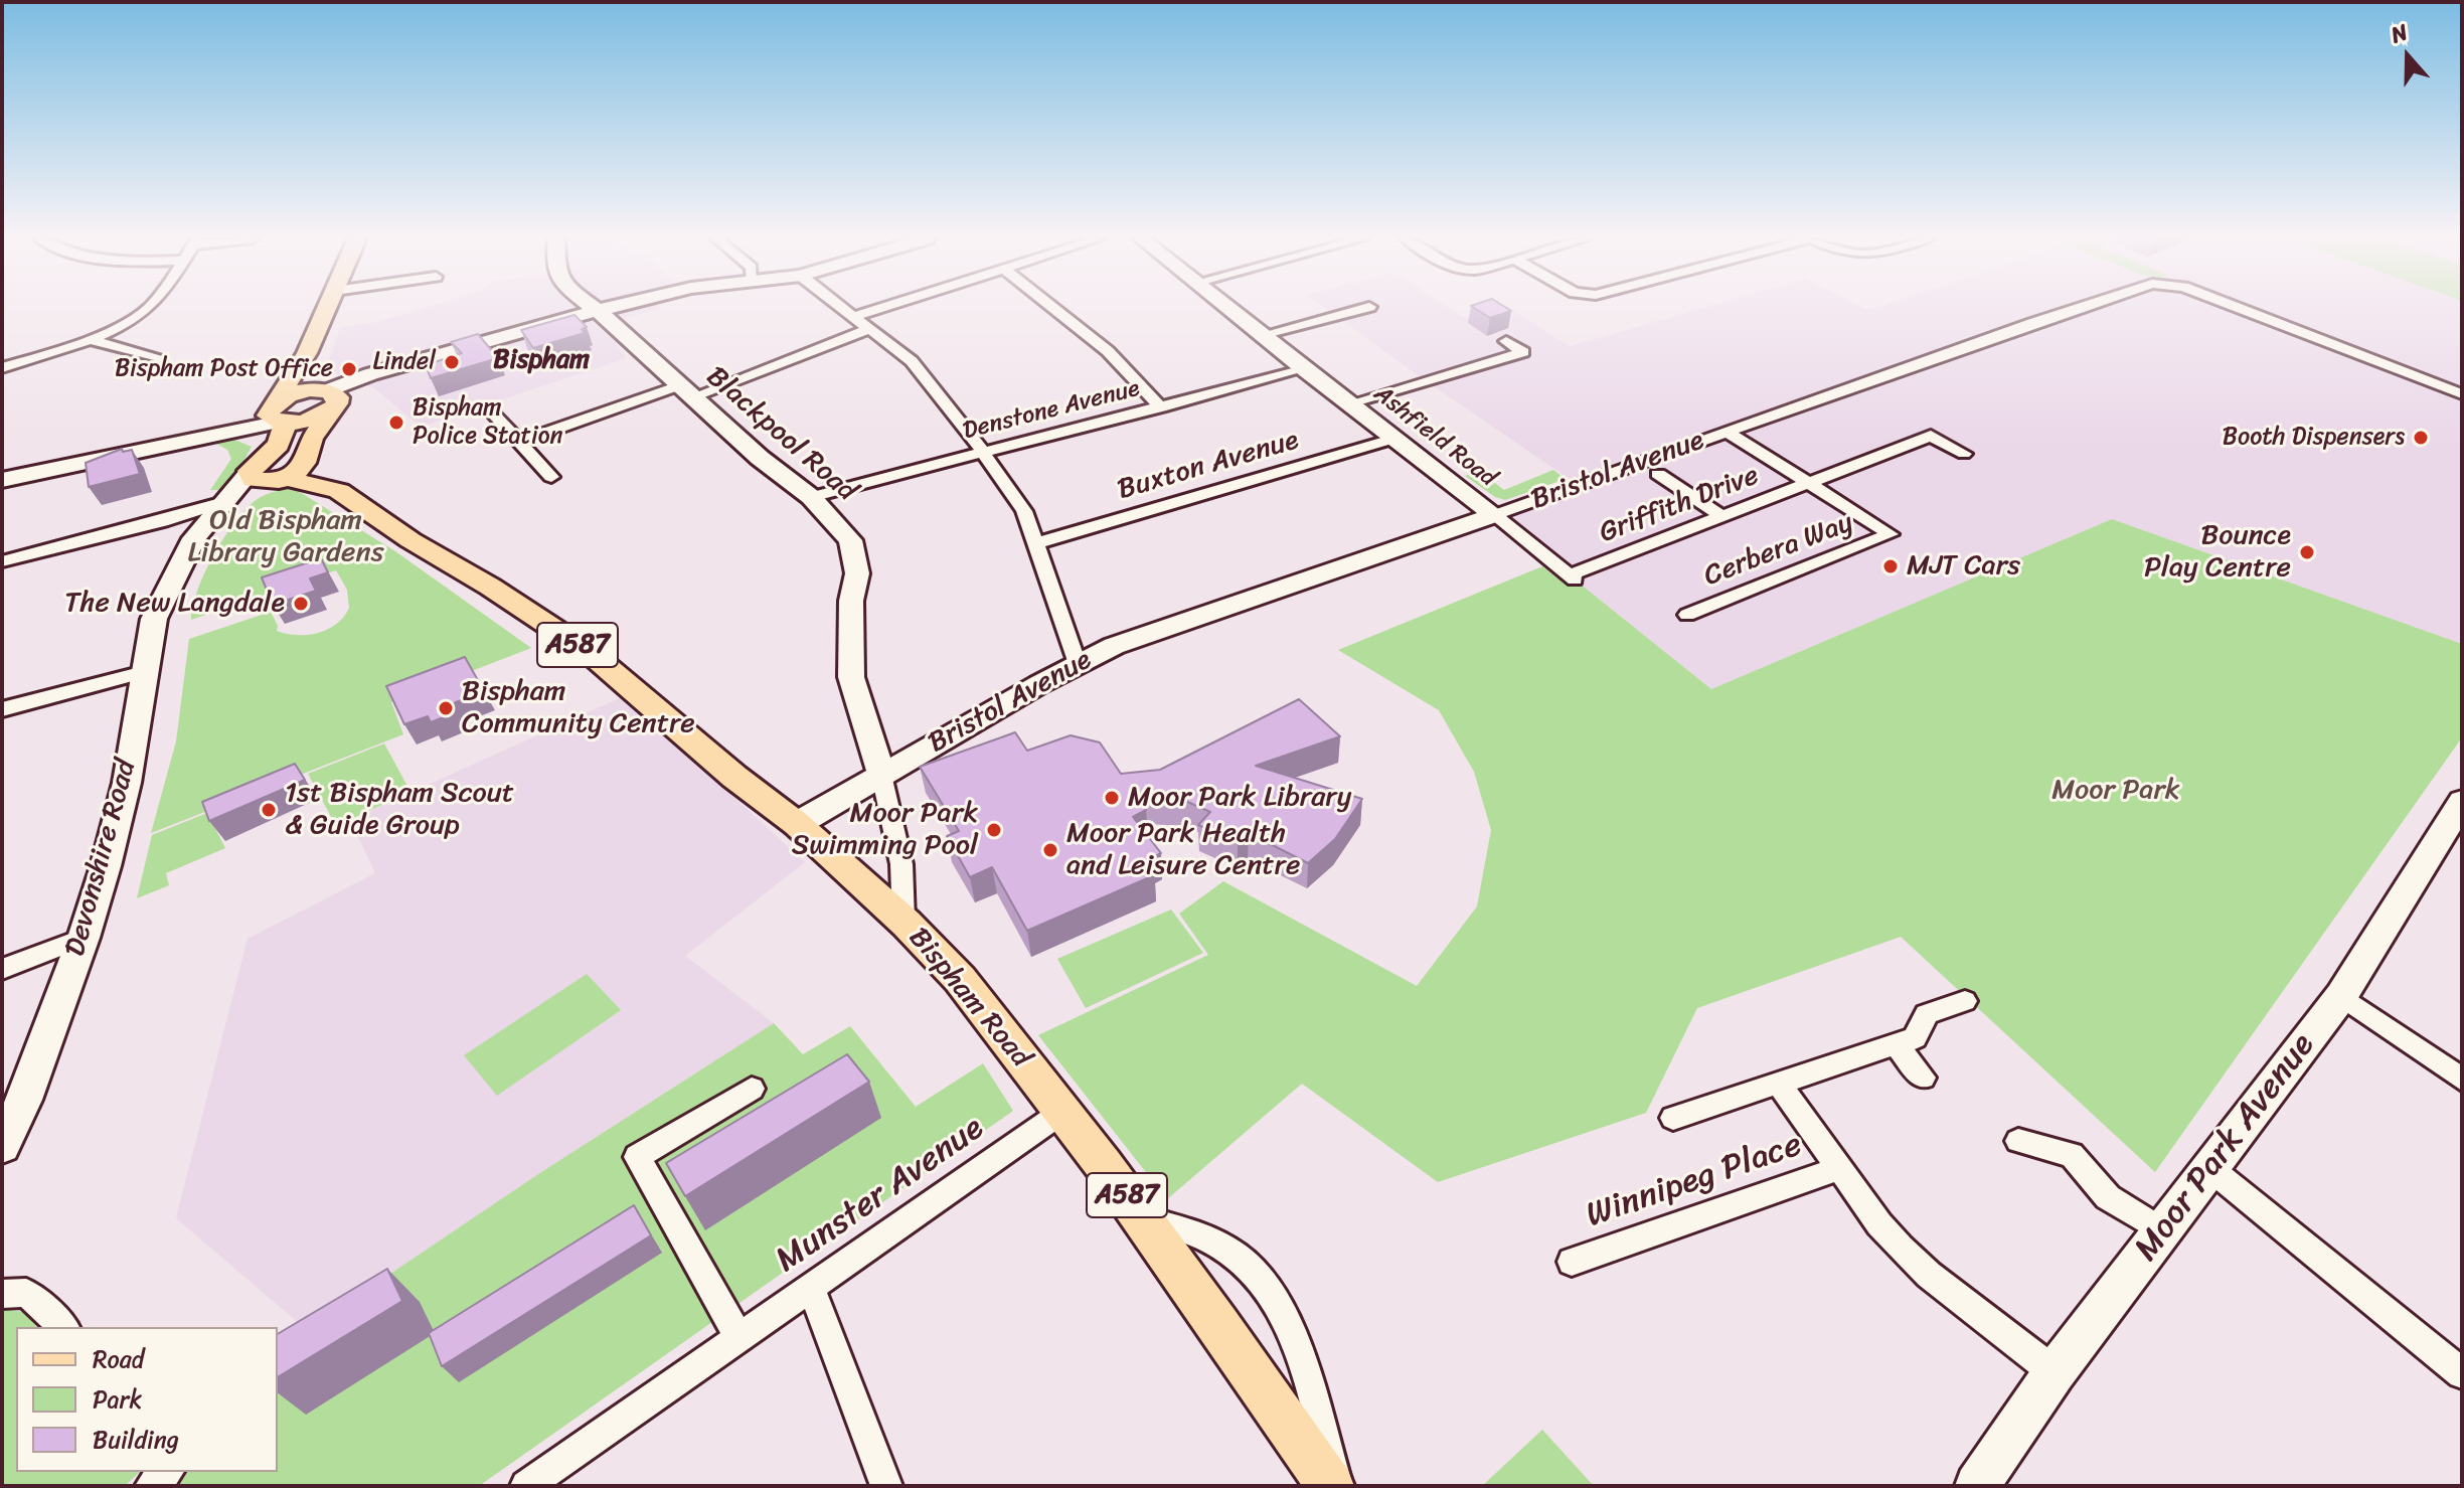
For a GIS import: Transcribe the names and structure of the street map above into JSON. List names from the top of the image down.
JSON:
{
  "streets": {
    "main road": ["A587", "Bispham Road"],
    "street": [
      "Denstone Avenue",
      "Blackpool Road",
      "Ashfield Road",
      "Buxton Avenue",
      "Bristol Avenue",
      "Griffith Drive",
      "Cerbera Way",
      "Devonshire Road",
      "Moor Park Avenue",
      "Winnipeg Place",
      "Munster Avenue"
    ]
  },
  "crossings": [
    ["Denstone Avenue", "Blackpool Road"],
    ["Denstone Avenue", "Ashfield Road"],
    ["Blackpool Road", "Bristol Avenue"],
    ["Blackpool Road", "Bispham Road"],
    ["Ashfield Road", "Buxton Avenue"],
    ["Ashfield Road", "Bristol Avenue"],
    ["Ashfield Road", "Griffith Drive"],
    ["Bristol Avenue", "Bispham Road"],
    ["Griffith Drive", "Cerbera Way"],
    ["A587", "Devonshire Road"],
    ["A587", "Bispham Road"],
    ["Devonshire Road", "Bispham Road"],
    ["Bispham Road", "Munster Avenue"],
    ["Moor Park Avenue", "Winnipeg Place"]
  ],
  "districts": ["Bispham"],
  "parks": ["Old Bispham Library Gardens", "Moor Park"],
  "places": [
    "Lindel",
    "Bispham Post Office",
    "Bispham Police Station",
    "Booth Dispensers",
    "Bounce Play Centre",
    "MJT Cars",
    "The New Langdale",
    "Bispham Community Centre",
    "Moor Park Library",
    "1st Bispham Scout & Guide Group",
    "Moor Park Swimming Pool",
    "Moor Park Health and Leisure Centre"
  ],
  "legend": ["Road", "Park", "Building"],
  "north": "top"
}
